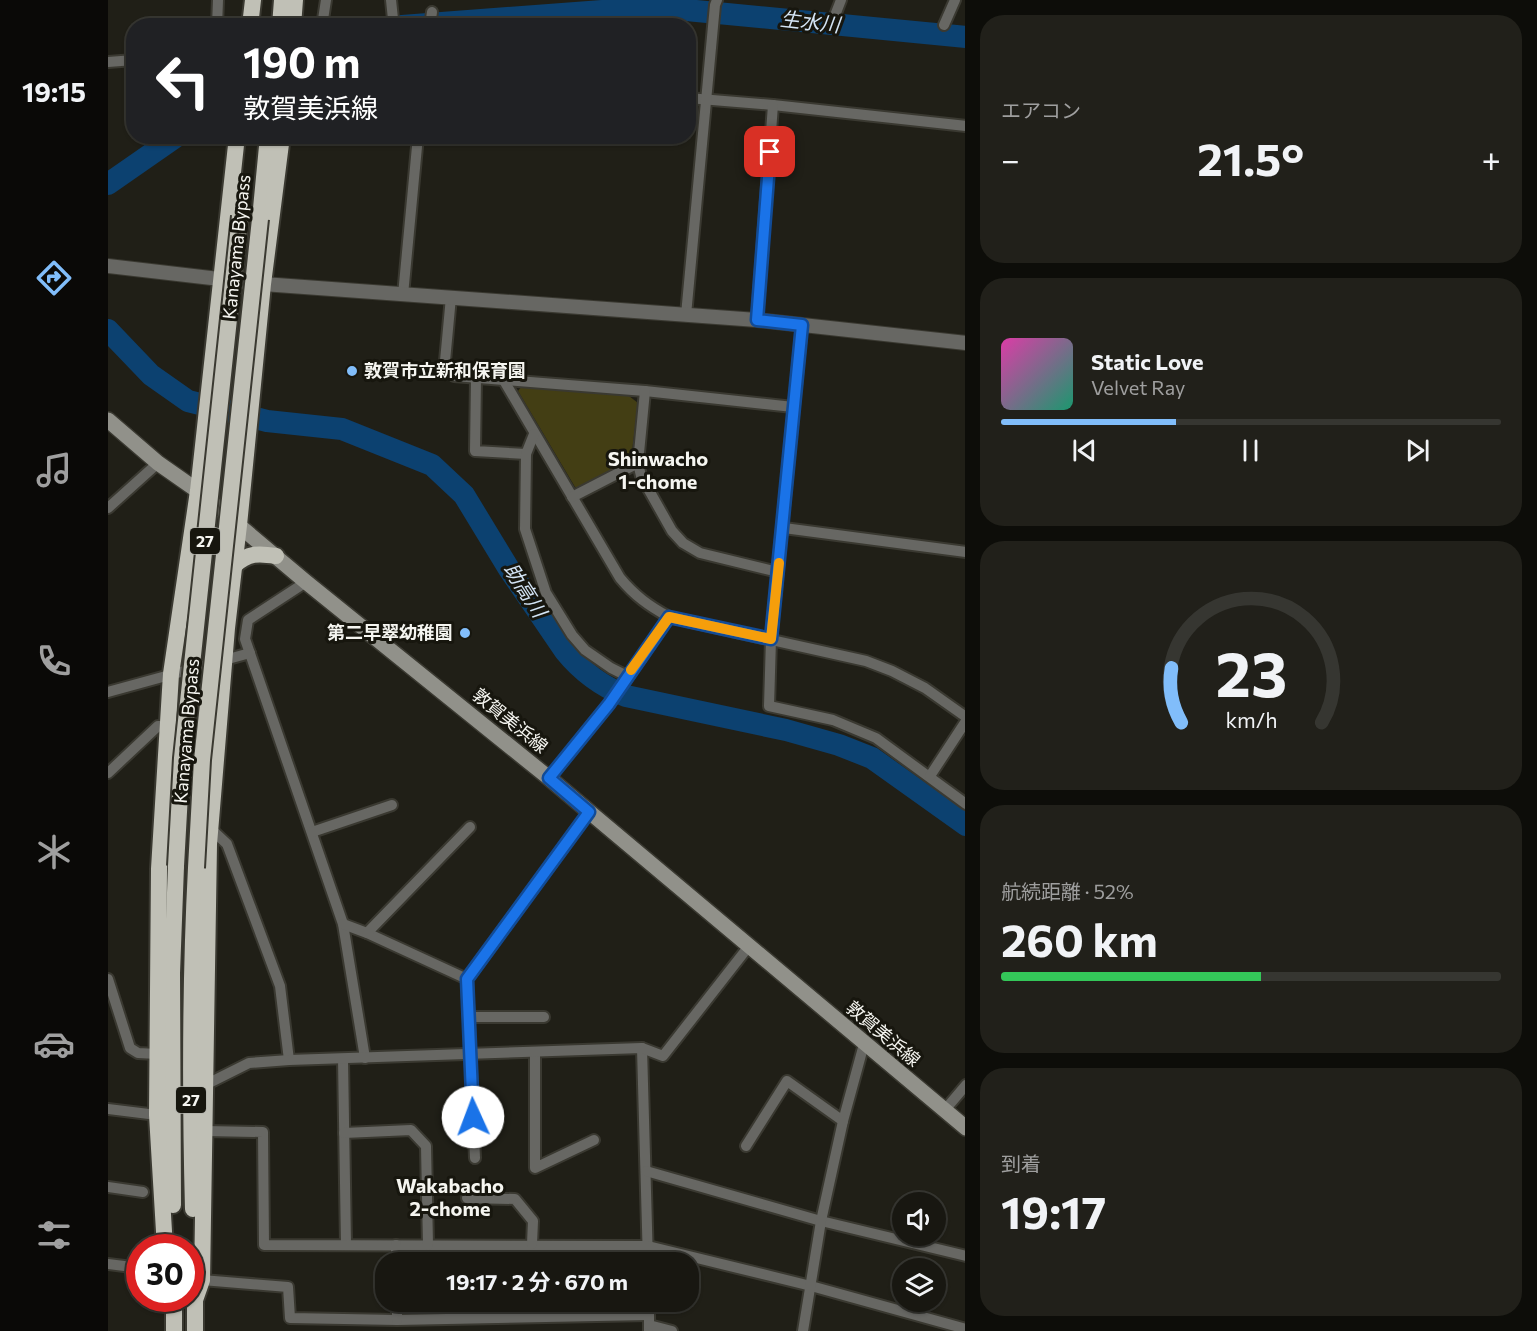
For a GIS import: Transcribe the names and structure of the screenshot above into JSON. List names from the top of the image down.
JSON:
{
  "streets": {
    "highway": ["Kanayama Bypass", "27"],
    "main road": ["敦賀美浜線"]
  },
  "districts": ["Shinwacho 1-chome", "Wakabacho 2-chome"],
  "water": ["生水川", "助高川"],
  "places": ["敦賀市立新和保育園", "第二早翠幼稚園"],
  "page": {
    "tabs": "19:15",
    "tile": [
      "エアコン",
      ["航続距離 · 52%", "260 km"],
      ["到着", "19:17"]
    ],
    "turn": ["190 m", "敦賀美浜線"],
    "heat": ["−", "21.5°", "+"],
    "song": ["Static Love", "Velvet Ray"],
    "limit": "30",
    "trip": "19:17 · 2 分 · 670 m",
    "gauge": ["23", "km/h"]
  }
}
